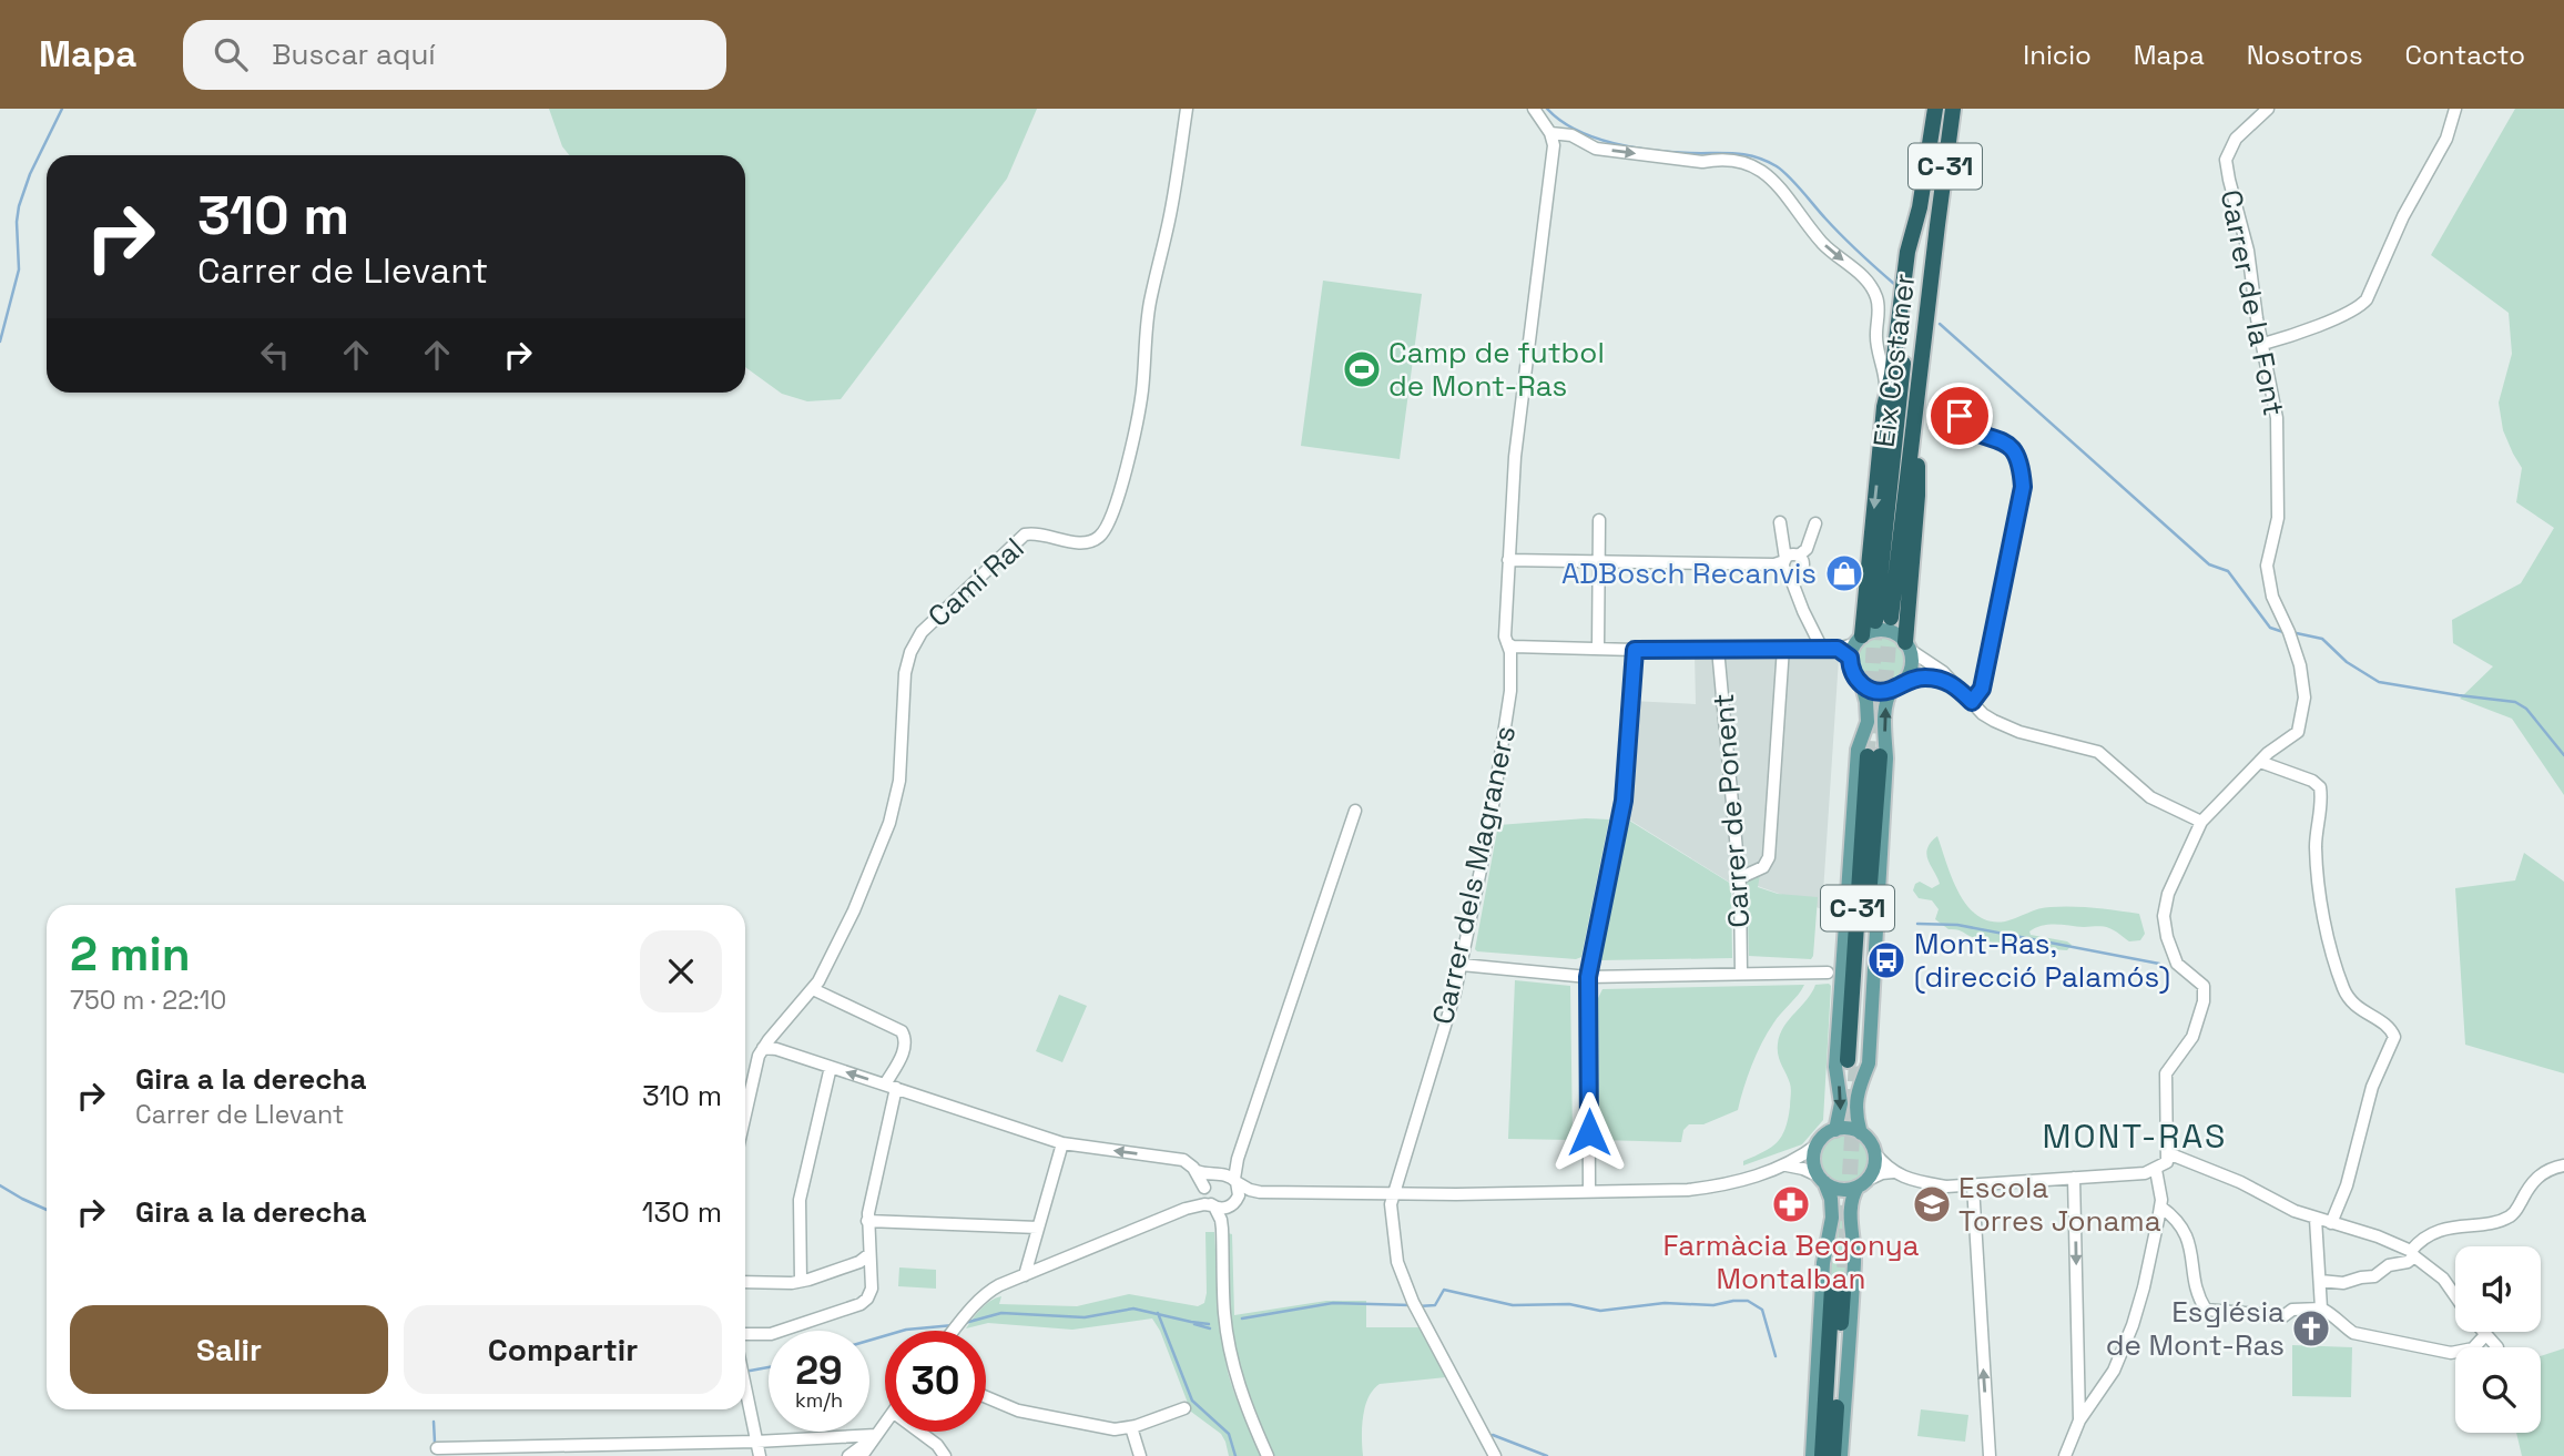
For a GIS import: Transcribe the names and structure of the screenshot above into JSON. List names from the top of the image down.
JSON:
{
  "streets": {
    "highway": ["C-31", "Eix Costaner"],
    "street": [
      "Carrer de la Font",
      "Camí Ral",
      "Carrer de Ponent",
      "Carrer dels Magraners"
    ]
  },
  "crossings": [
    ["C-31", "Eix Costaner"]
  ],
  "districts": ["MONT-RAS"],
  "places": {
    "sports": ["Camp de futbol de Mont-Ras"],
    "shop": ["ADBosch Recanvis"],
    "bus stop": ["Mont-Ras, (direcció Palamós)"],
    "pharmacy": ["Farmàcia Begonya Montalban"],
    "school or university": ["Escola Torres Jonama"],
    "church": ["Església de Mont-Ras"]
  },
  "page": {
    "header": "Mapa",
    "search": "Buscar aquí",
    "nav": [
      "Inicio",
      "Mapa",
      "Nosotros",
      "Contacto"
    ],
    "turn": ["310 m", "Carrer de Llevant"],
    "heading": ["2 min", "750 m · 22:10"],
    "list": [
      {
        "name": "Gira a la derecha",
        "note": "Carrer de Llevant",
        "value": "310 m"
      },
      {
        "name": "Gira a la derecha",
        "value": "130 m"
      }
    ],
    "buttons": ["Salir", "Compartir"],
    "speed": "29 km/h",
    "limit": "30"
  }
}
